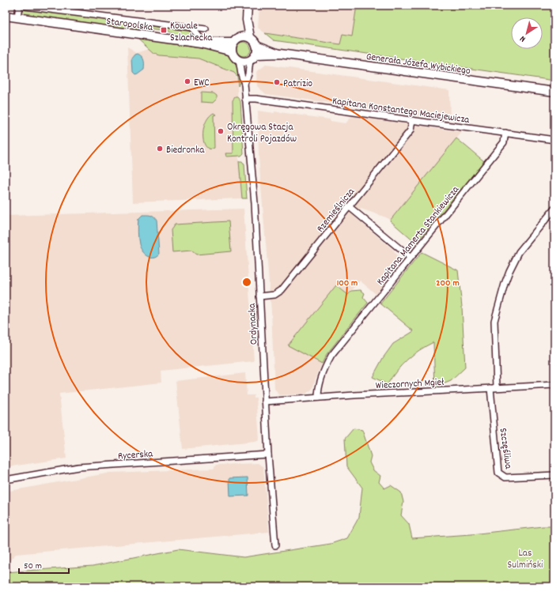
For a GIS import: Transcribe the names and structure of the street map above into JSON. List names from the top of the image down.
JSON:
{
  "streets": {
    "main road": ["Staropolska", "Generała Józefa Wybickiego"],
    "street": [
      "Kapitana Konstantego Maciejewicza",
      "Rzemieślnicza",
      "Kapitana Mamerta Stankiewicza",
      "Ordynacka",
      "Wieczornych Mgieł",
      "Szczęśliwa",
      "Rycerska"
    ]
  },
  "crossings": [
    ["Staropolska", "Generała Józefa Wybickiego"],
    ["Staropolska", "Ordynacka"],
    ["Generała Józefa Wybickiego", "Ordynacka"],
    ["Kapitana Konstantego Maciejewicza", "Rzemieślnicza"],
    ["Kapitana Konstantego Maciejewicza", "Kapitana Mamerta Stankiewicza"],
    ["Kapitana Konstantego Maciejewicza", "Ordynacka"],
    ["Rzemieślnicza", "Ordynacka"],
    ["Kapitana Mamerta Stankiewicza", "Wieczornych Mgieł"],
    ["Ordynacka", "Wieczornych Mgieł"],
    ["Ordynacka", "Rycerska"],
    ["Wieczornych Mgieł", "Szczęśliwa"]
  ],
  "parks": ["Las Sulmiński"],
  "places": {
    "transit": ["Kowale Szlachecka"],
    "other": [
      "EWC",
      "Patrizio",
      "Okręgowa Stacja Kontroli Pojazdów",
      "Biedronka"
    ]
  },
  "scale_bar": "50 m",
  "north": "bottom left",
  "rings": ["100 m", "200 m"]
}
